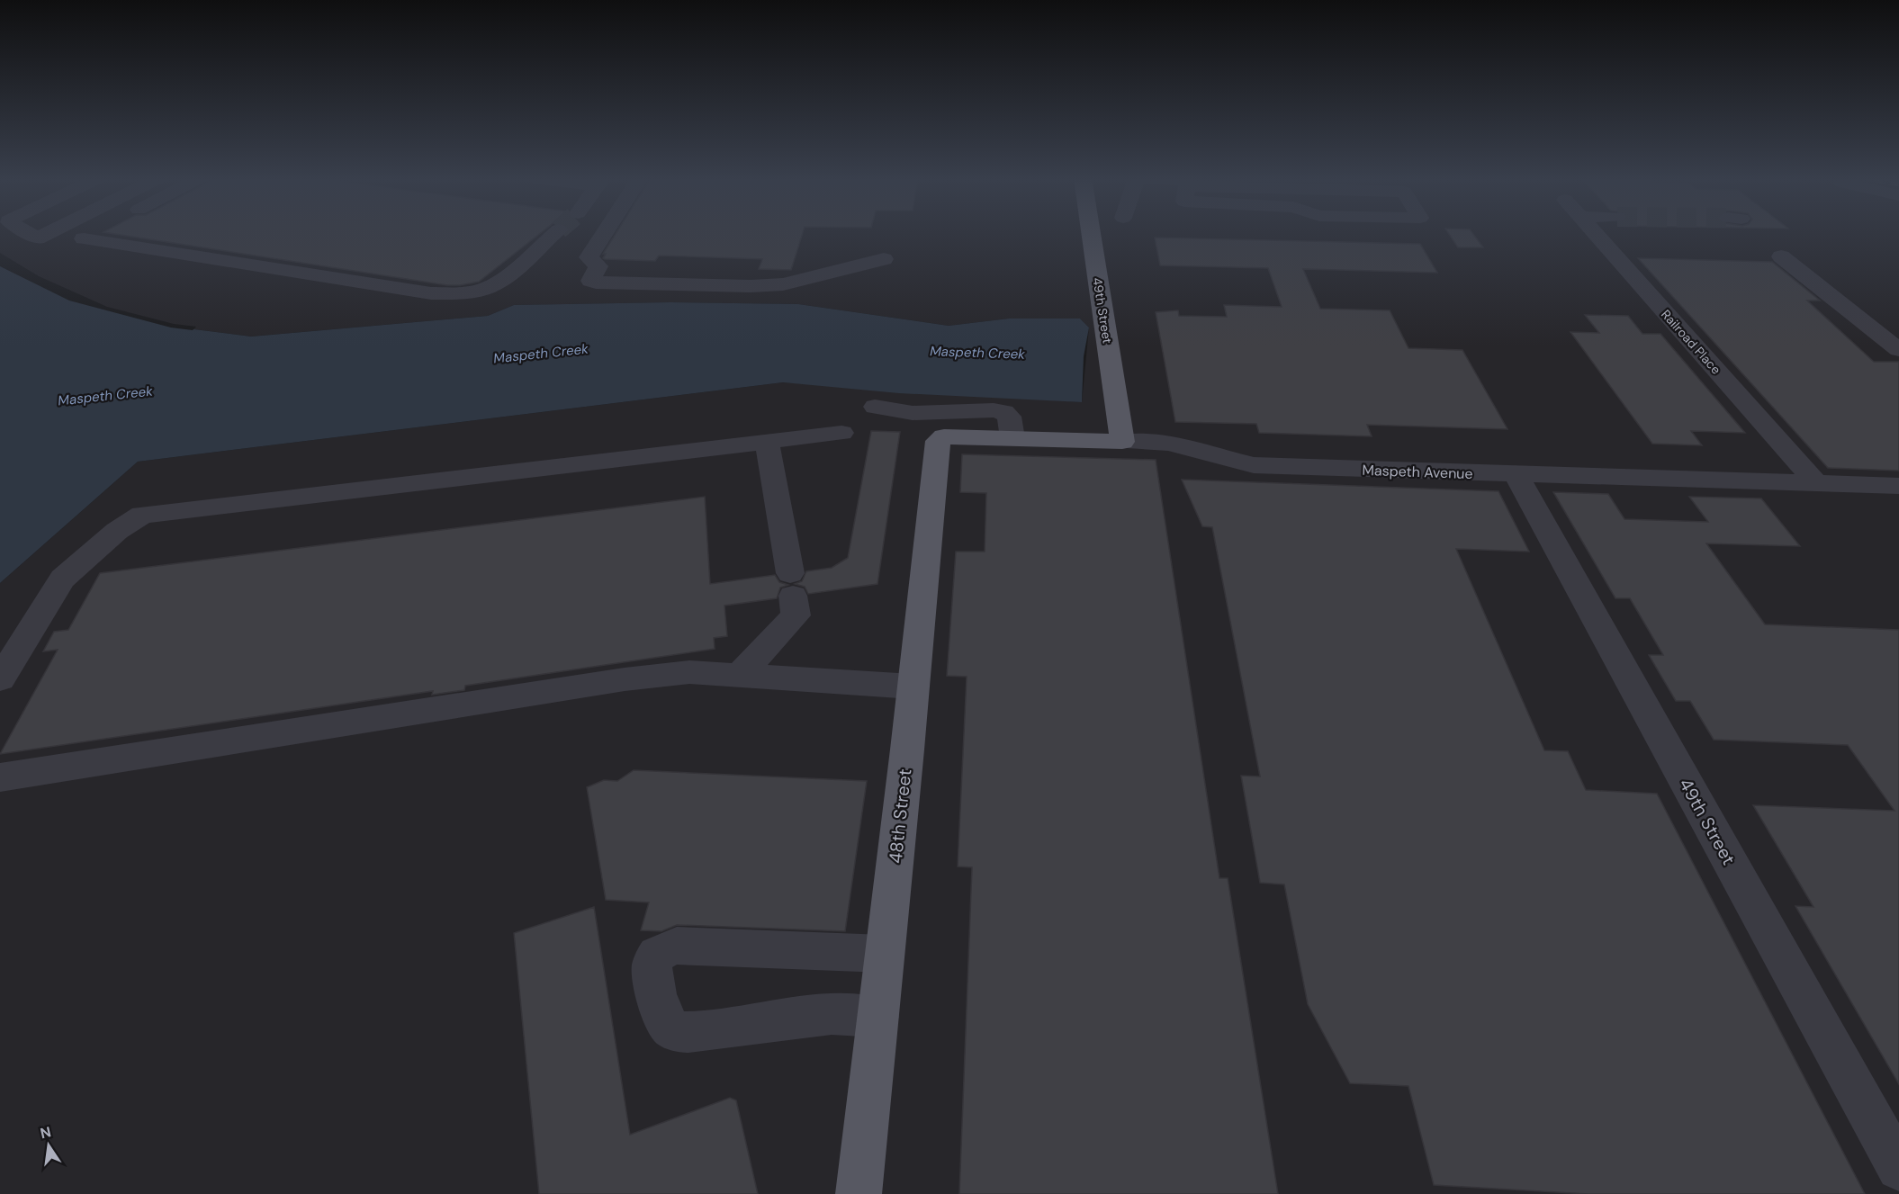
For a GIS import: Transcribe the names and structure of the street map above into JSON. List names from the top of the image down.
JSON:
{
  "streets": {
    "main road": ["49th Street", "Maspeth Avenue", "48th Street"],
    "street": ["Railroad Place"]
  },
  "crossings": [
    ["49th Street", "Maspeth Avenue"],
    ["Railroad Place", "Maspeth Avenue"],
    ["Maspeth Avenue", "48th Street"]
  ],
  "water": ["Maspeth Creek"],
  "north": "top"
}
